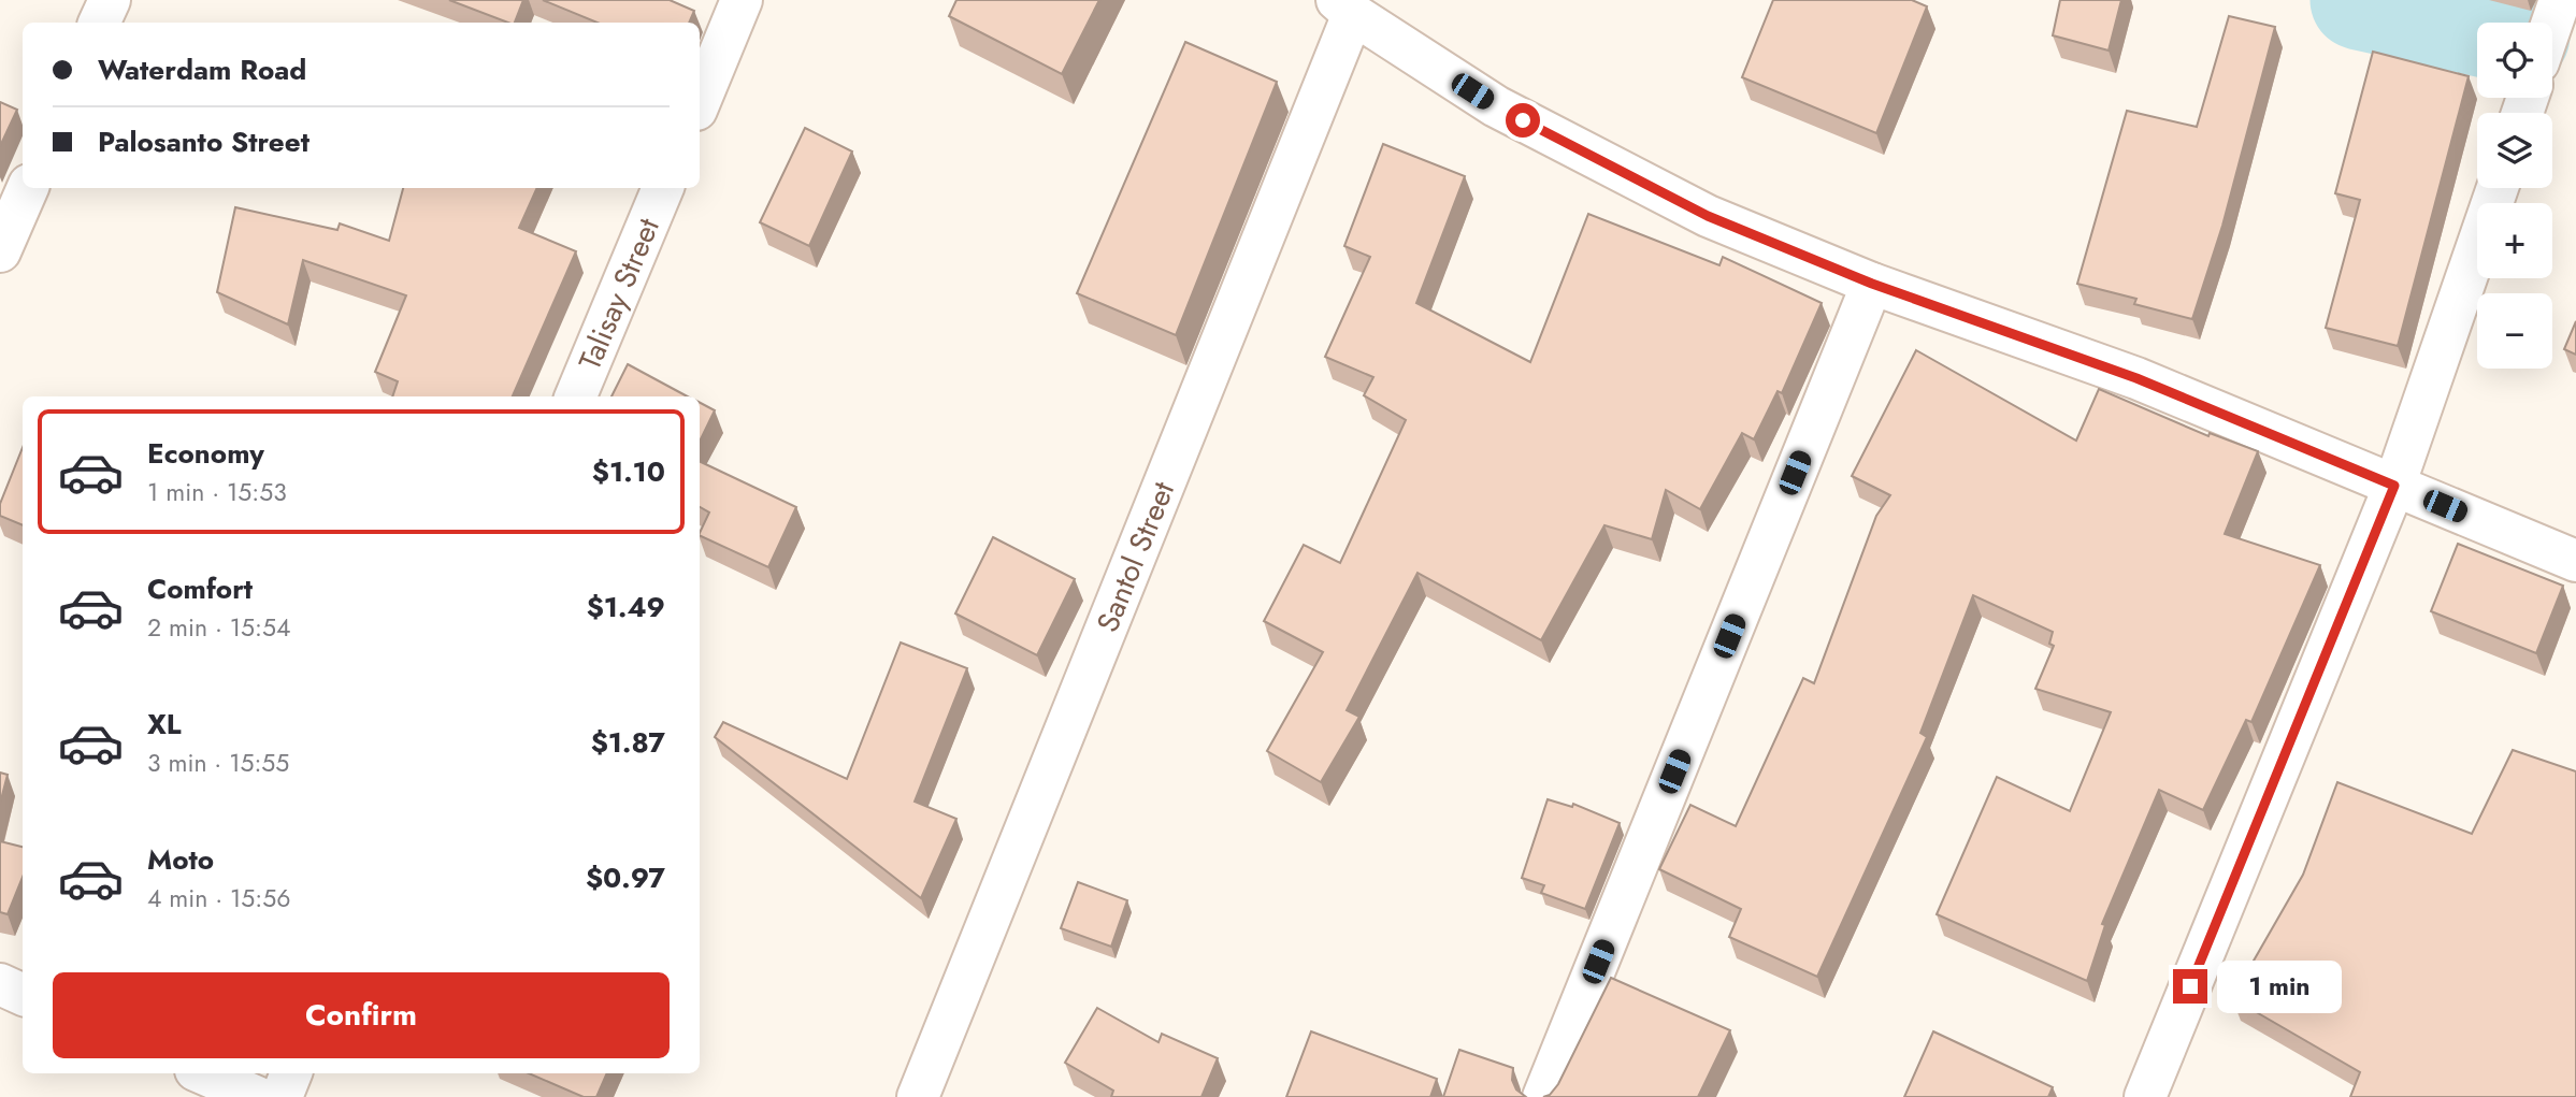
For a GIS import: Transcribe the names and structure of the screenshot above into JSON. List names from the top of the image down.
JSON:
{
  "streets": {
    "street": ["Talisay Street", "Santol Street"]
  },
  "page": {
    "map_buttons": ["+", "−"],
    "banner": ["Waterdam Road", "Palosanto Street"],
    "list": [
      {
        "name": "Economy",
        "note": "1 min · 15:53",
        "value": "$1.10"
      },
      {
        "name": "Comfort",
        "note": "2 min · 15:54",
        "value": "$1.49"
      },
      {
        "name": "XL",
        "note": "3 min · 15:55",
        "value": "$1.87"
      },
      {
        "name": "Moto",
        "note": "4 min · 15:56",
        "value": "$0.97"
      }
    ],
    "buttons": "Confirm",
    "bubble": "1 min"
  }
}
